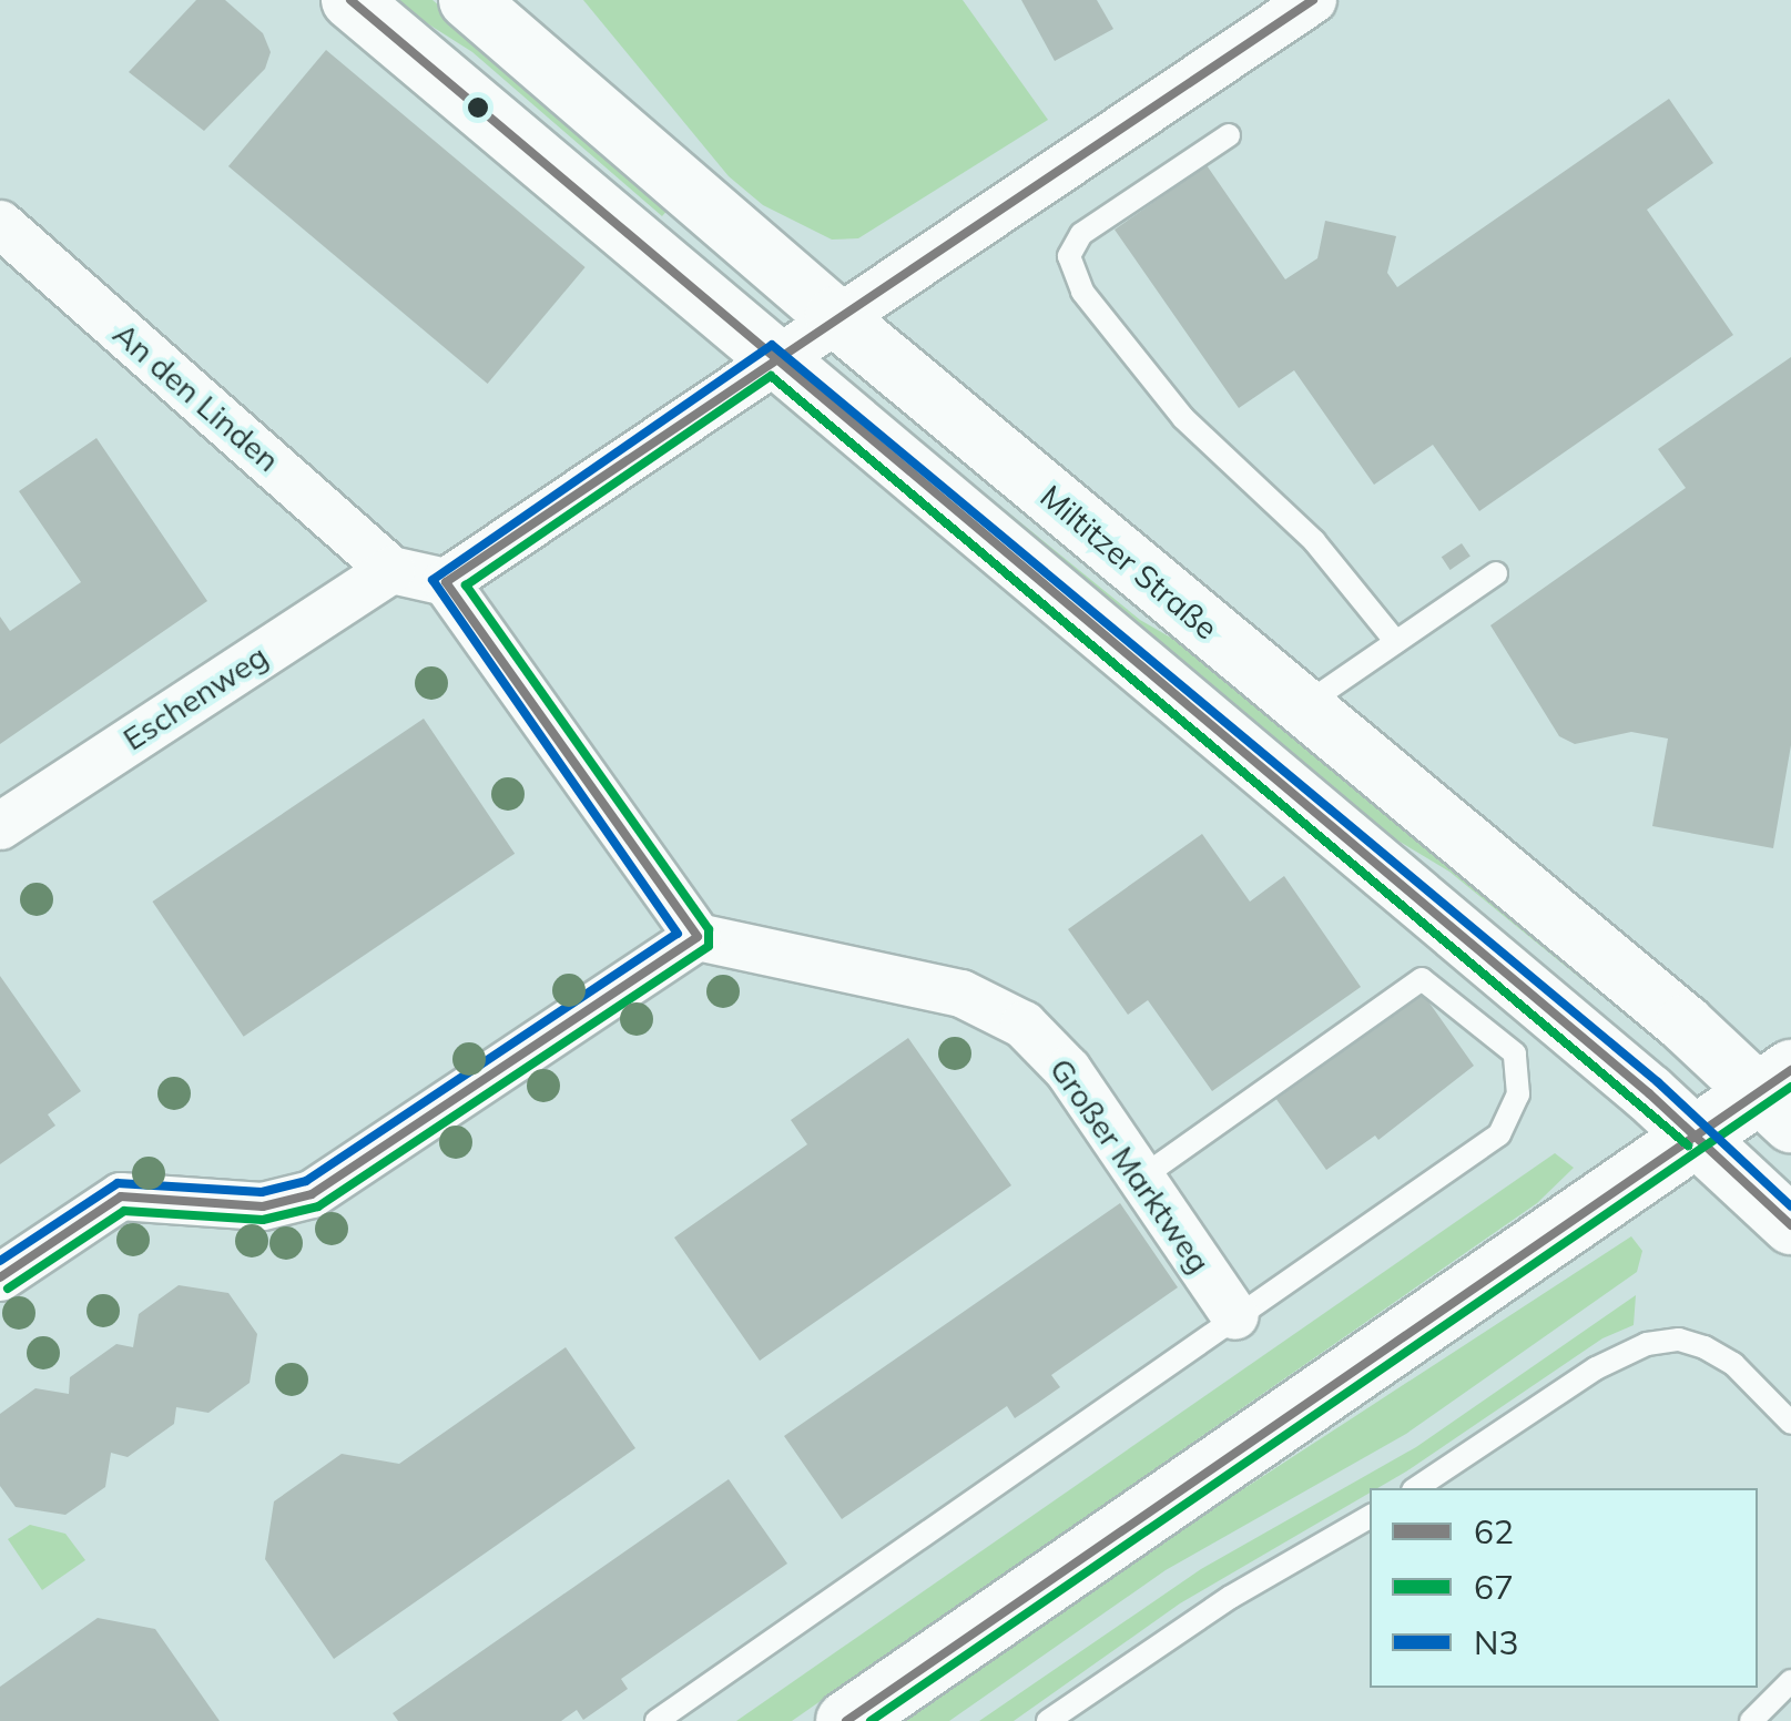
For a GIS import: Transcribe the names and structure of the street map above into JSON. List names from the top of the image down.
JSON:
{
  "streets": {
    "street": [
      "An den Linden",
      "Miltitzer Straße",
      "Eschenweg",
      "Großer Marktweg"
    ]
  },
  "crossings": [
    ["An den Linden", "Eschenweg"]
  ],
  "lines": ["transit line 62", "transit line N3", "transit line 67"],
  "legend": ["62", "67", "N3"]
}
